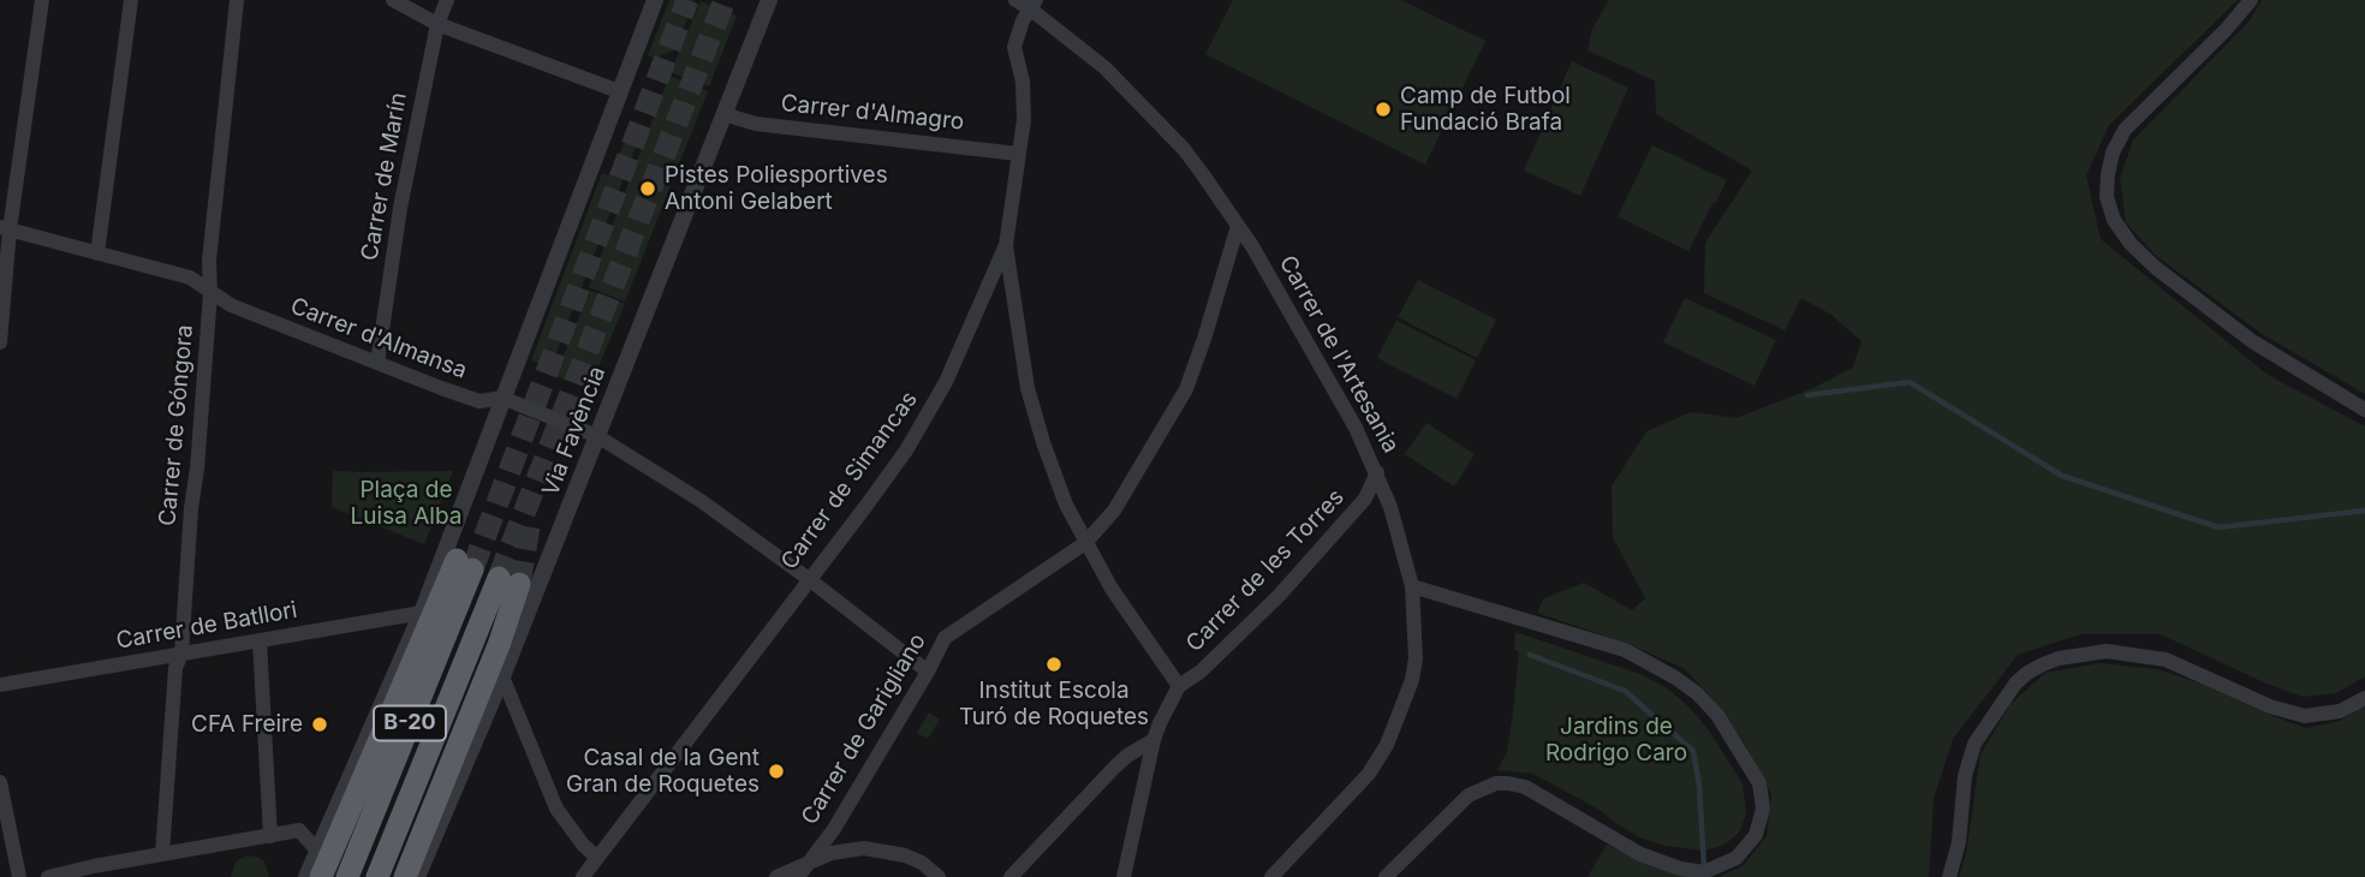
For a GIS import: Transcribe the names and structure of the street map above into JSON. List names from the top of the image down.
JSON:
{
  "streets": {
    "highway": ["B-20"],
    "street": [
      "Carrer d'Almagro",
      "Carrer de Marín",
      "Carrer d'Almansa",
      "Carrer de l'Artesania",
      "Carrer de Góngora",
      "Via Favència",
      "Carrer de Simancas",
      "Carrer de les Torres",
      "Carrer de Batllori",
      "Carrer de Garigliano"
    ]
  },
  "crossings": [
    ["Carrer d'Almagro", "Via Favència"],
    ["Carrer d'Almagro", "Carrer de Simancas"],
    ["Carrer de Marín", "Carrer d'Almansa"],
    ["Carrer d'Almansa", "Carrer de Góngora"],
    ["Carrer d'Almansa", "Via Favència"],
    ["Carrer d'Almansa", "Carrer de Simancas"],
    ["Carrer d'Almansa", "Carrer de Garigliano"],
    ["Carrer de l'Artesania", "Carrer de Simancas"],
    ["Carrer de l'Artesania", "Carrer de les Torres"],
    ["Carrer de l'Artesania", "Carrer de Garigliano"],
    ["Carrer de Góngora", "Carrer de Batllori"]
  ],
  "parks": ["Plaça de Luisa Alba", "Jardins de Rodrigo Caro"],
  "places": [
    "Camp de Futbol Fundació Brafa",
    "Pistes Poliesportives Antoni Gelabert",
    "Institut Escola Turó de Roquetes",
    "CFA Freire",
    "Casal de la Gent Gran de Roquetes"
  ]
}
